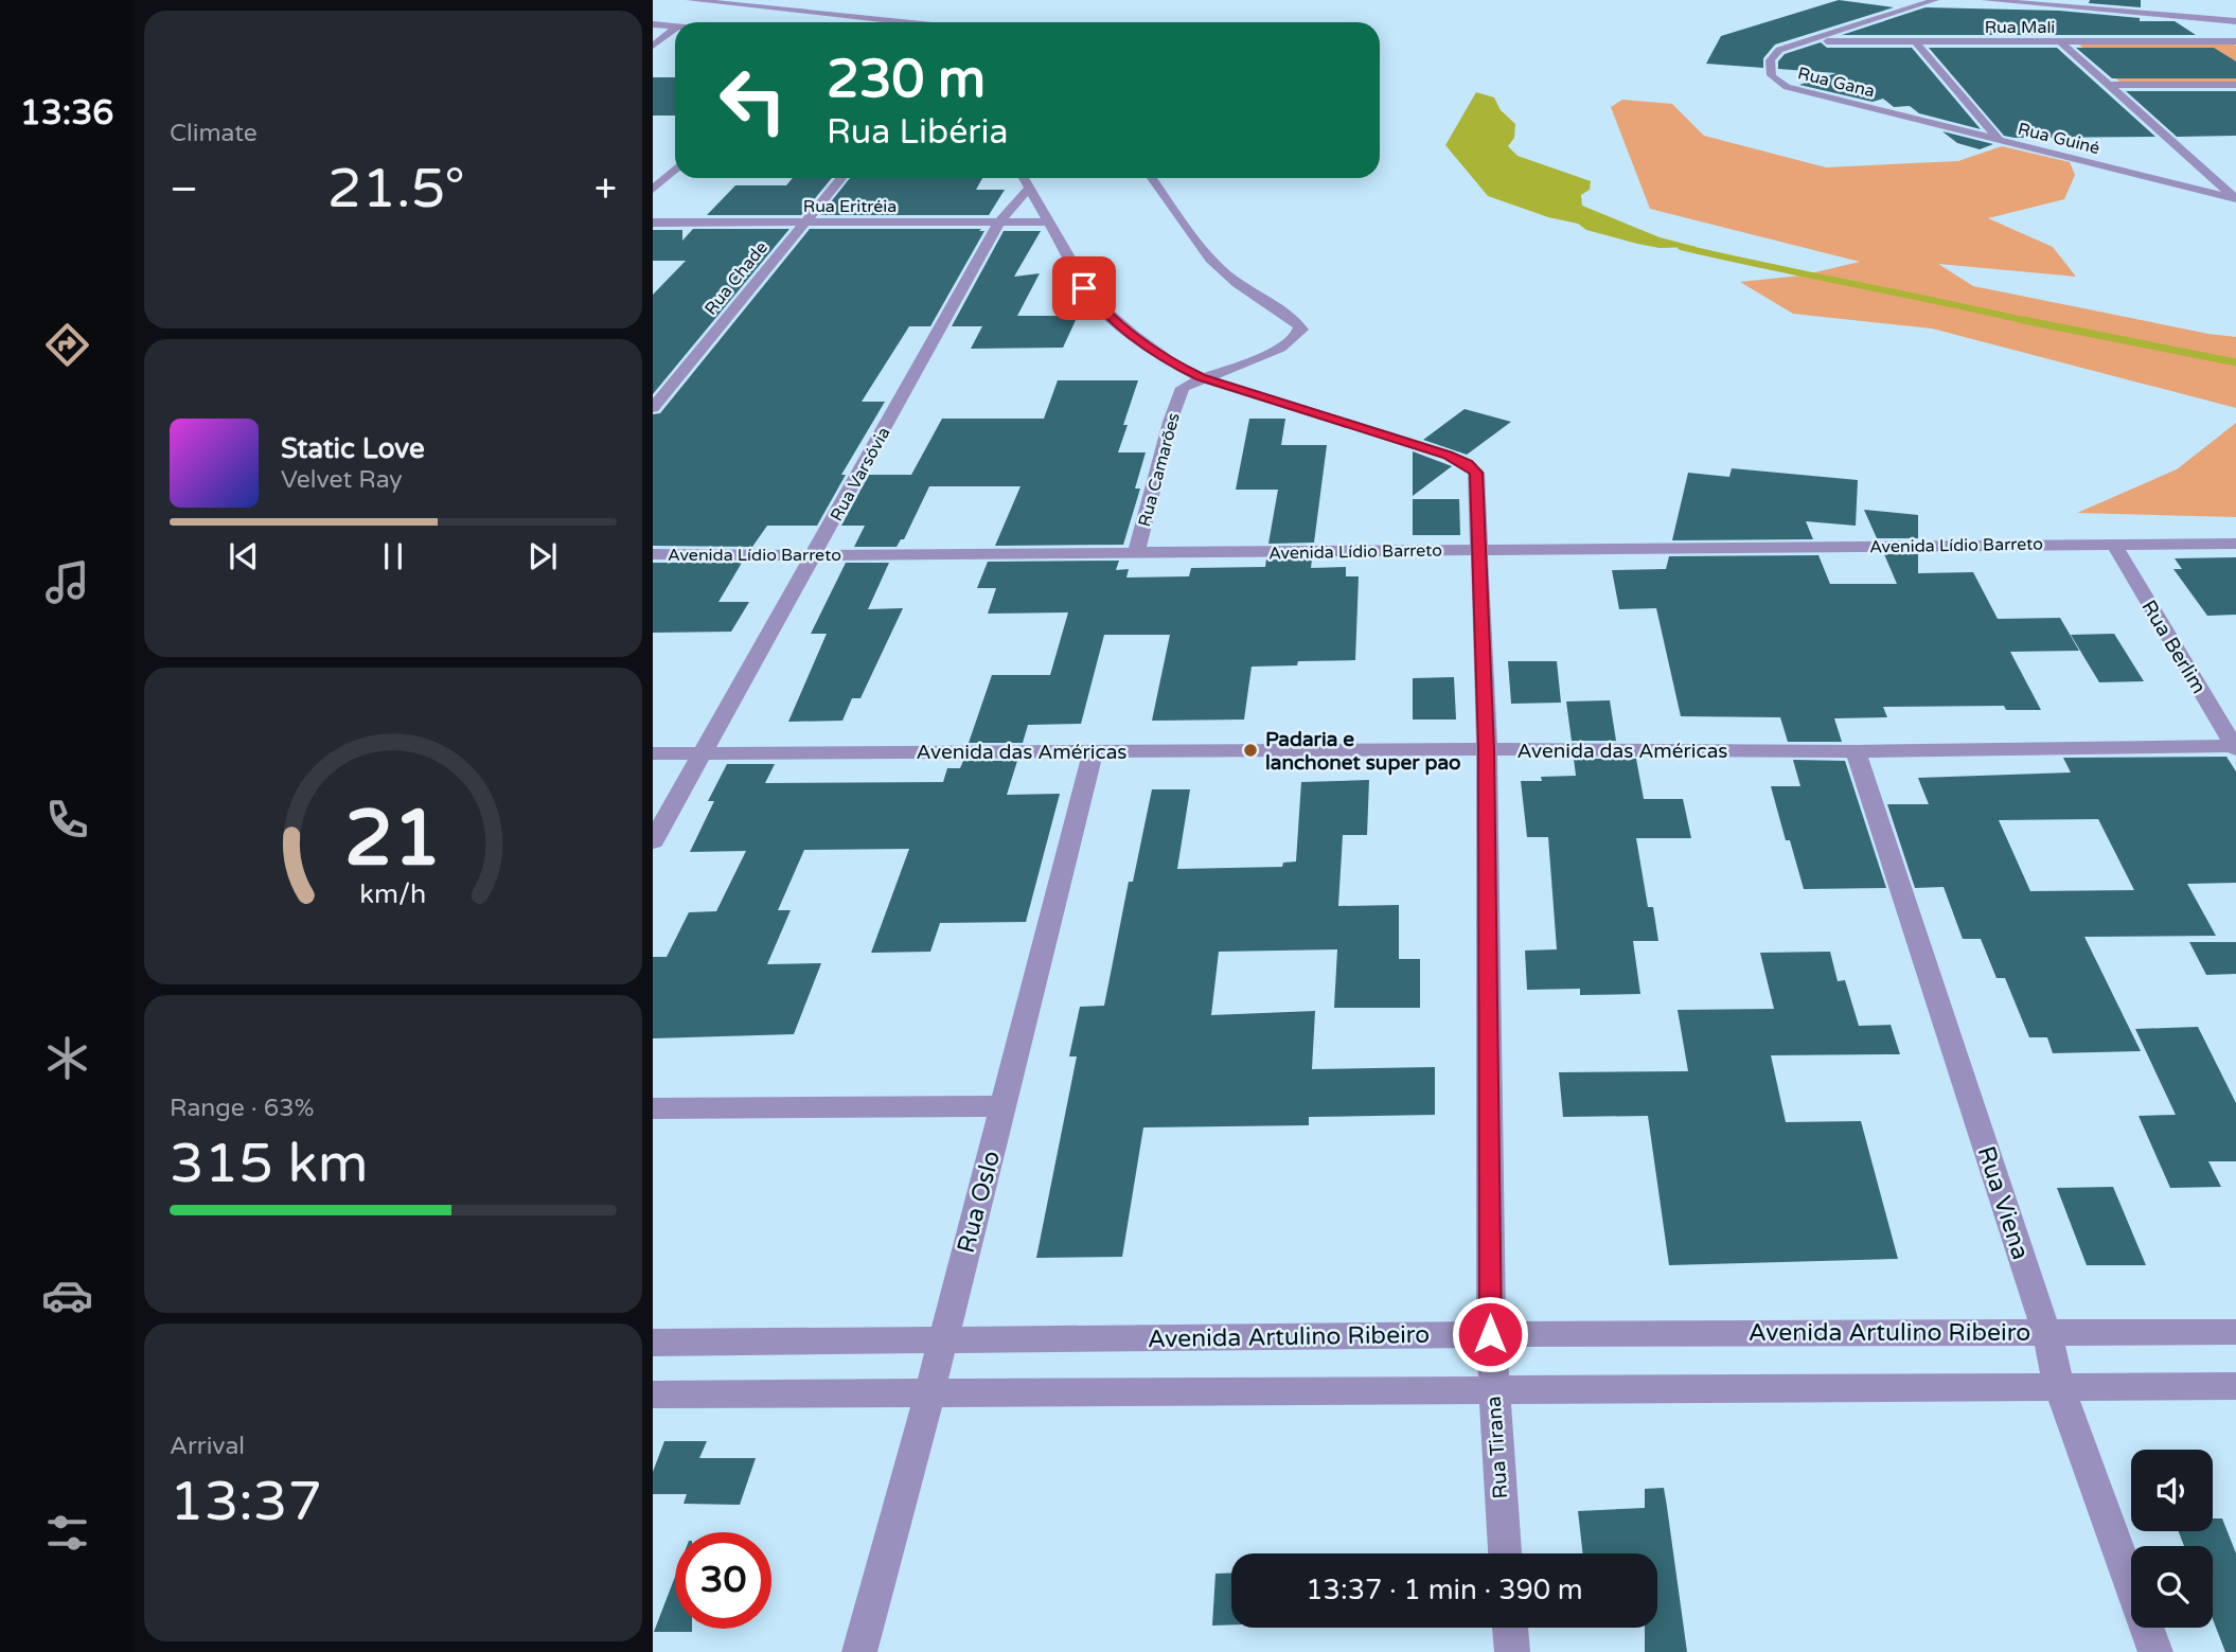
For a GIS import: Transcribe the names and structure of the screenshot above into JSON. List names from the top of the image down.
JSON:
{
  "streets": {
    "street": [
      "Rua Mali",
      "Rua Gana",
      "Rua Guiné",
      "Rua Eritréia",
      "Rua Chade",
      "Rua Camarões",
      "Rua Varsóvia",
      "Avenida Lídio Barreto",
      "Rua Berlim",
      "Avenida das Américas",
      "Rua Oslo",
      "Rua Viena",
      "Avenida Artulino Ribeiro",
      "Rua Tirana"
    ]
  },
  "crossings": [
    ["Rua Mali", "Rua Gana"],
    ["Rua Mali", "Rua Guiné"],
    ["Rua Gana", "Rua Guiné"],
    ["Rua Eritréia", "Rua Chade"],
    ["Rua Eritréia", "Rua Varsóvia"],
    ["Rua Camarões", "Avenida Lídio Barreto"],
    ["Rua Camarões", "Rua Tirana"],
    ["Rua Varsóvia", "Avenida Lídio Barreto"],
    ["Rua Varsóvia", "Avenida das Américas"],
    ["Avenida Lídio Barreto", "Rua Berlim"],
    ["Avenida Lídio Barreto", "Rua Tirana"],
    ["Rua Berlim", "Avenida das Américas"],
    ["Avenida das Américas", "Rua Oslo"],
    ["Avenida das Américas", "Rua Viena"],
    ["Avenida das Américas", "Rua Tirana"],
    ["Rua Oslo", "Avenida Artulino Ribeiro"],
    ["Rua Viena", "Avenida Artulino Ribeiro"],
    ["Avenida Artulino Ribeiro", "Rua Tirana"]
  ],
  "places": ["Padaria e lanchonet super pao"],
  "page": {
    "tabs": "13:36",
    "tile": [
      "Climate",
      ["Range · 63%", "315 km"],
      ["Arrival", "13:37"]
    ],
    "turn": ["230 m", "Rua Libéria"],
    "heat": ["−", "21.5°", "+"],
    "song": ["Static Love", "Velvet Ray"],
    "limit": "30",
    "trip": "13:37 · 1 min · 390 m",
    "gauge": ["21", "km/h"]
  }
}
